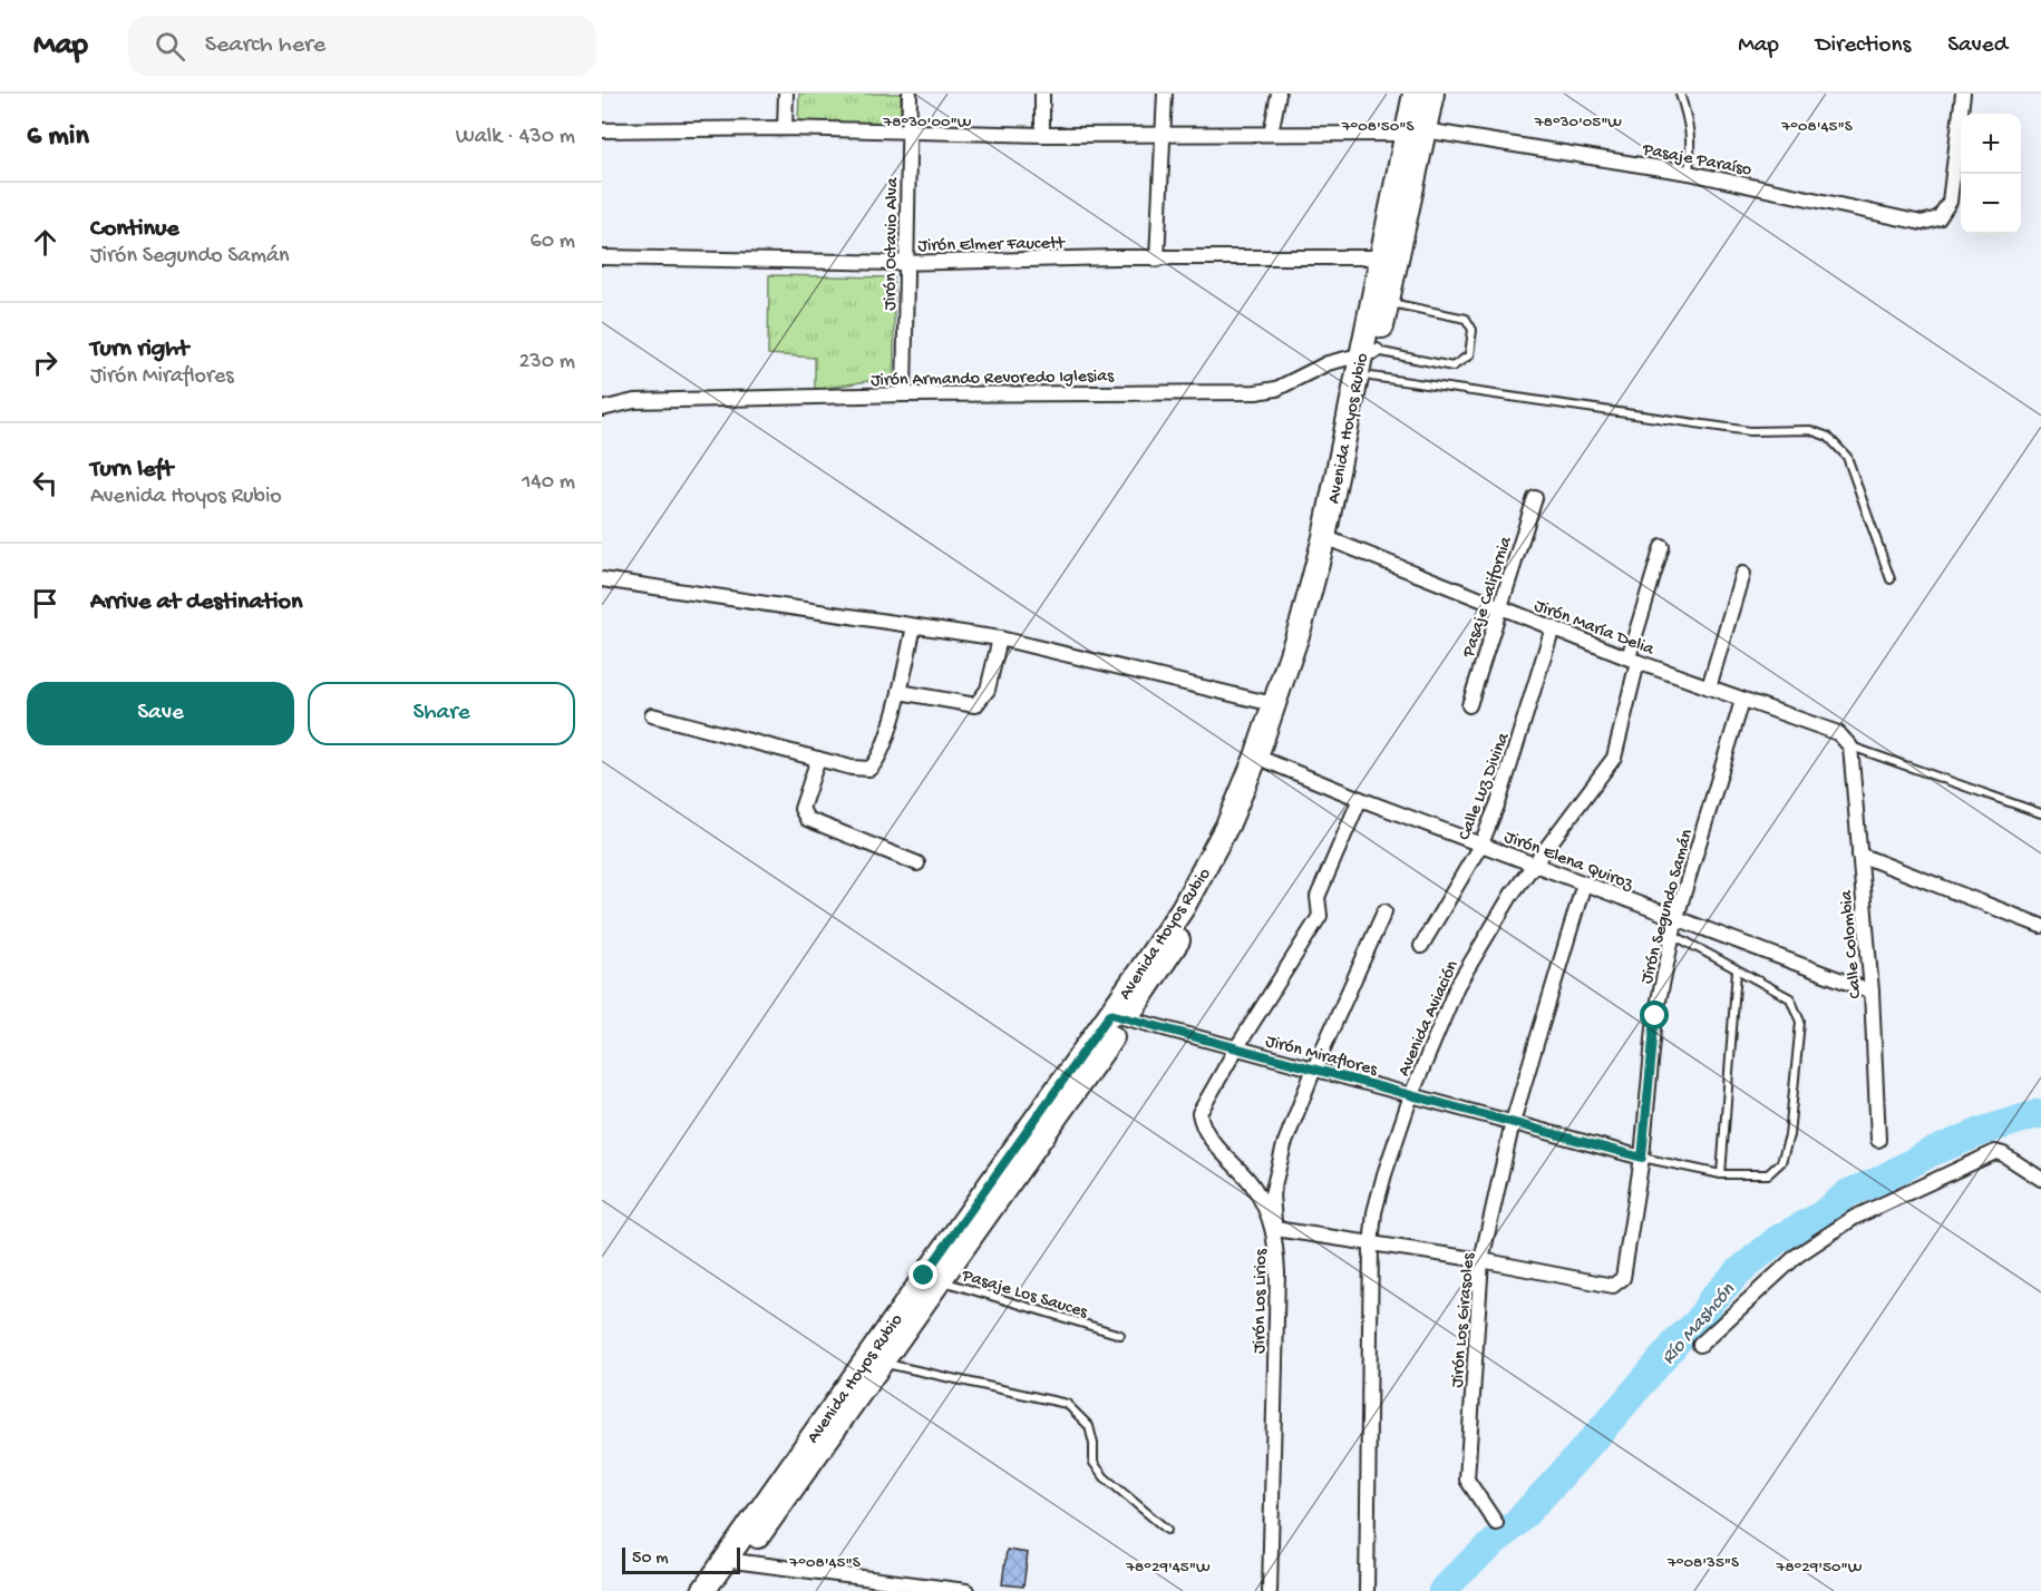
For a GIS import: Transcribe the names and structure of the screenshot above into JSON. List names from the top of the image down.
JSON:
{
  "streets": {
    "main road": ["Avenida Hoyos Rubio"],
    "street": [
      "Pasaje Paraíso",
      "Jirón Elmer Faucett",
      "Jirón Octavio Alva",
      "Jirón Armando Revoredo Iglesias",
      "Pasaje California",
      "Jirón María Delia",
      "Calle Luz Divina",
      "Jirón Elena Quiroz",
      "Jirón Segundo Samán",
      "Calle Colombia",
      "Avenida Aviación",
      "Jirón Miraflores",
      "Jirón Los Lirios",
      "Jirón Los Girasoles"
    ],
    "lane": ["Pasaje Los Sauces"]
  },
  "crossings": [
    ["Pasaje Paraíso", "Jirón Octavio Alva"],
    ["Pasaje Paraíso", "Avenida Hoyos Rubio"],
    ["Jirón Elmer Faucett", "Jirón Octavio Alva"],
    ["Jirón Elmer Faucett", "Avenida Hoyos Rubio"],
    ["Jirón Octavio Alva", "Jirón Armando Revoredo Iglesias"],
    ["Jirón Armando Revoredo Iglesias", "Avenida Hoyos Rubio"],
    ["Avenida Hoyos Rubio", "Jirón María Delia"],
    ["Avenida Hoyos Rubio", "Jirón Elena Quiroz"],
    ["Avenida Hoyos Rubio", "Jirón Miraflores"],
    ["Avenida Hoyos Rubio", "Pasaje Los Sauces"],
    ["Pasaje California", "Jirón María Delia"],
    ["Jirón María Delia", "Calle Luz Divina"],
    ["Jirón María Delia", "Jirón Segundo Samán"],
    ["Jirón María Delia", "Calle Colombia"],
    ["Jirón María Delia", "Avenida Aviación"],
    ["Calle Luz Divina", "Jirón Elena Quiroz"],
    ["Jirón Elena Quiroz", "Jirón Segundo Samán"],
    ["Jirón Elena Quiroz", "Calle Colombia"],
    ["Jirón Elena Quiroz", "Avenida Aviación"],
    ["Jirón Elena Quiroz", "Jirón Los Lirios"],
    ["Jirón Elena Quiroz", "Jirón Los Girasoles"],
    ["Jirón Segundo Samán", "Jirón Miraflores"],
    ["Jirón Segundo Samán", "Jirón Los Girasoles"],
    ["Avenida Aviación", "Jirón Miraflores"],
    ["Jirón Miraflores", "Jirón Los Lirios"],
    ["Jirón Miraflores", "Jirón Los Girasoles"]
  ],
  "water": ["Río Mashcón"],
  "scale_bar": "50 m",
  "page": {
    "header": "Map",
    "search": "Search here",
    "nav": ["Map", "Directions", "Saved"],
    "heading": ["6 min", "Walk · 430 m"],
    "map_buttons": ["+", "−"],
    "list": [
      ["Continue", "Jirón Segundo Samán", "60 m"],
      ["Turn right", "Jirón Miraflores", "230 m"],
      ["Turn left", "Avenida Hoyos Rubio", "140 m"],
      "Arrive at destination"
    ],
    "buttons": ["Save", "Share"],
    "scale": "50 m"
  },
  "coordinates": [
    "78°30'05\"W",
    "78°30'00\"W",
    "7°08'50\"S",
    "7°08'45\"S",
    "7°08'35\"S",
    "78°29'45\"W",
    "78°29'50\"W"
  ]
}
